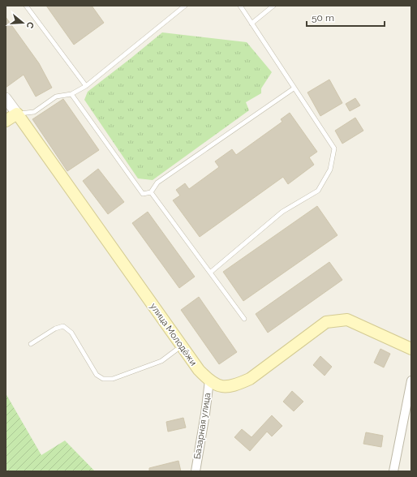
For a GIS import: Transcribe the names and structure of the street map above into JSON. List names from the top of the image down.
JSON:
{
  "streets": {
    "main road": ["улица Молодёжи"],
    "street": ["Базарная улица"]
  },
  "crossings": [
    ["улица Молодёжи", "Базарная улица"]
  ],
  "scale_bar": "50 m",
  "north": "right"
}
